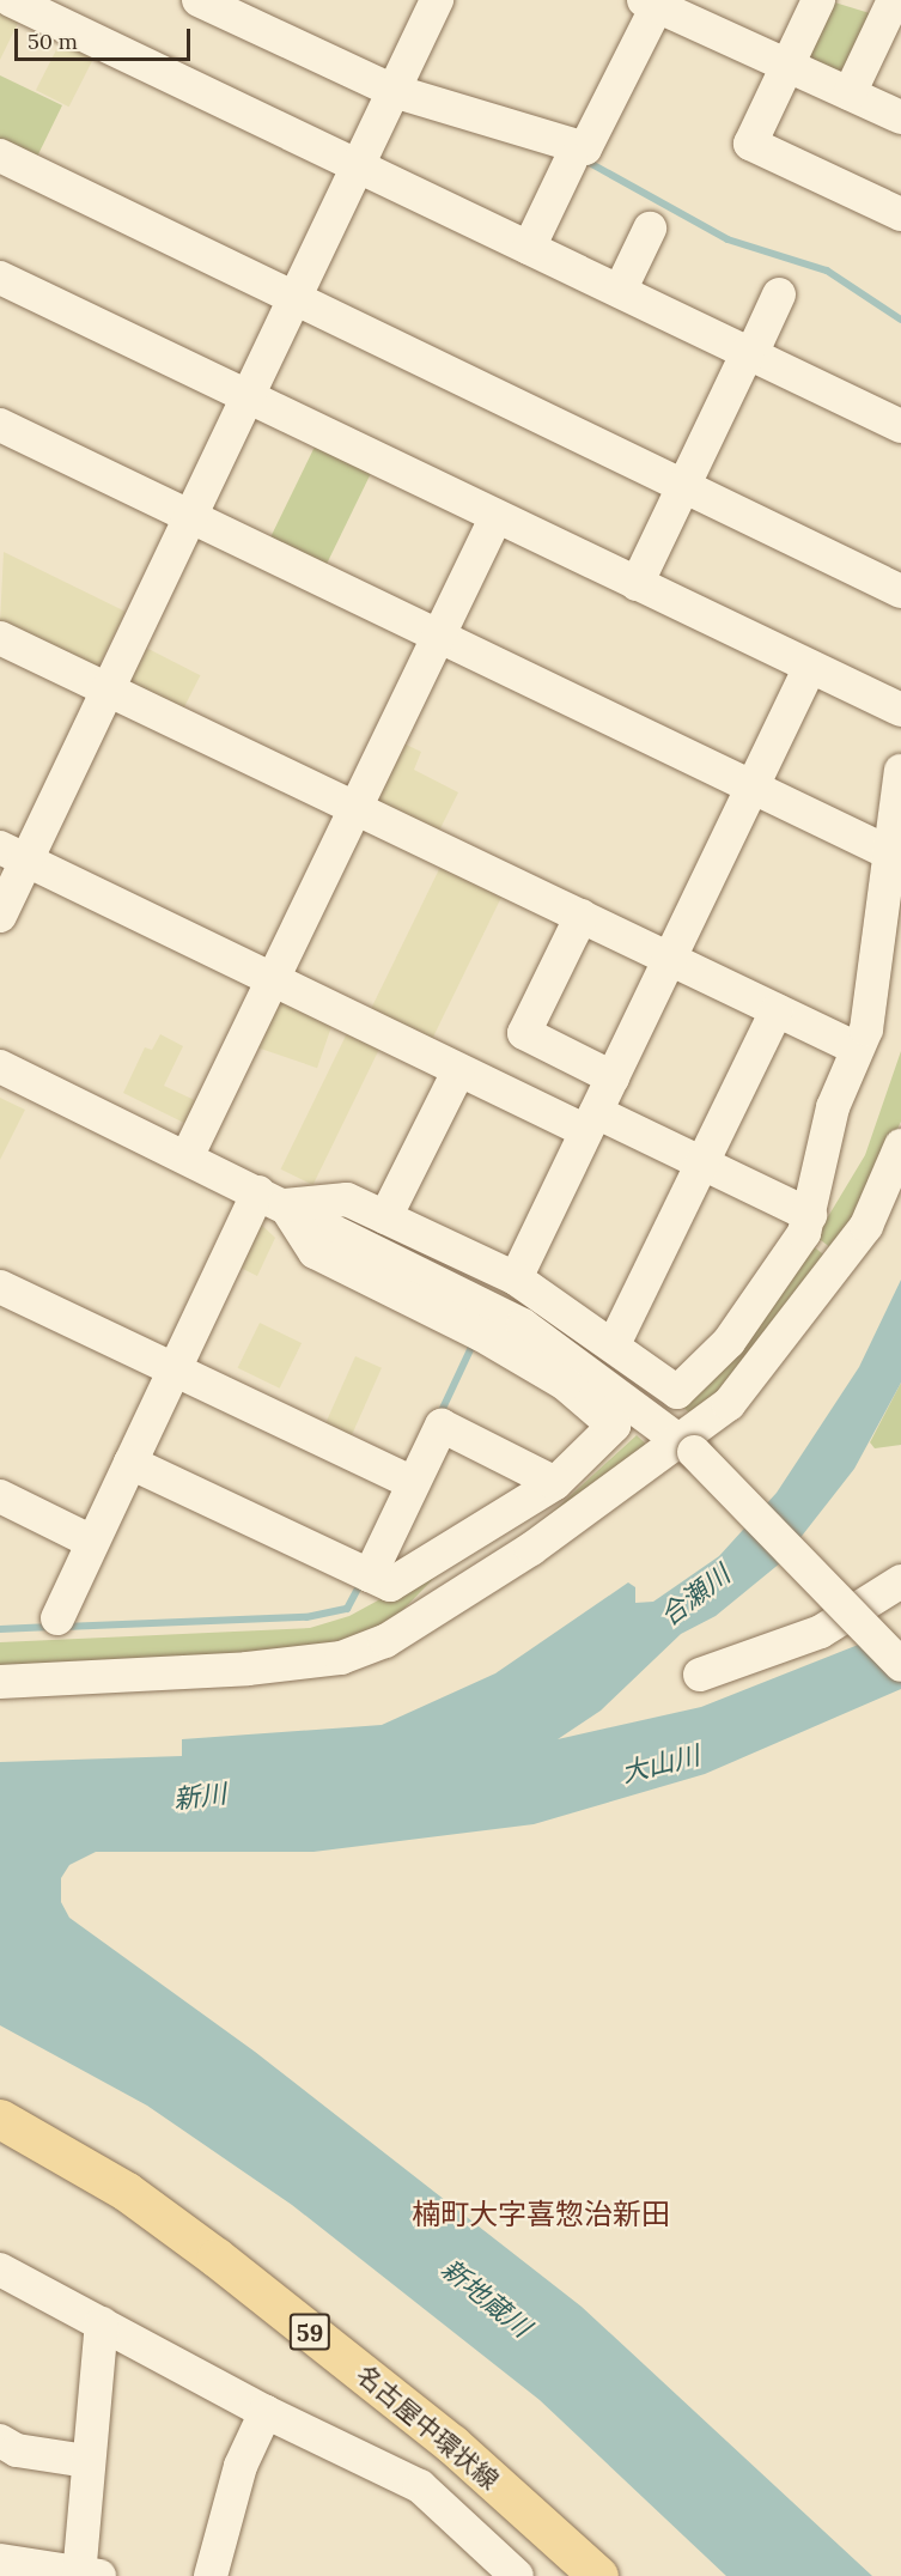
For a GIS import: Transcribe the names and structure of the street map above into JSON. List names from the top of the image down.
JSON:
{
  "streets": {
    "main road": ["59", "名古屋中環状線"]
  },
  "districts": ["楠町大字喜惣治新田"],
  "water": [
    "合瀬川",
    "大山川",
    "新川",
    "新地蔵川"
  ],
  "scale_bar": "50 m"
}
